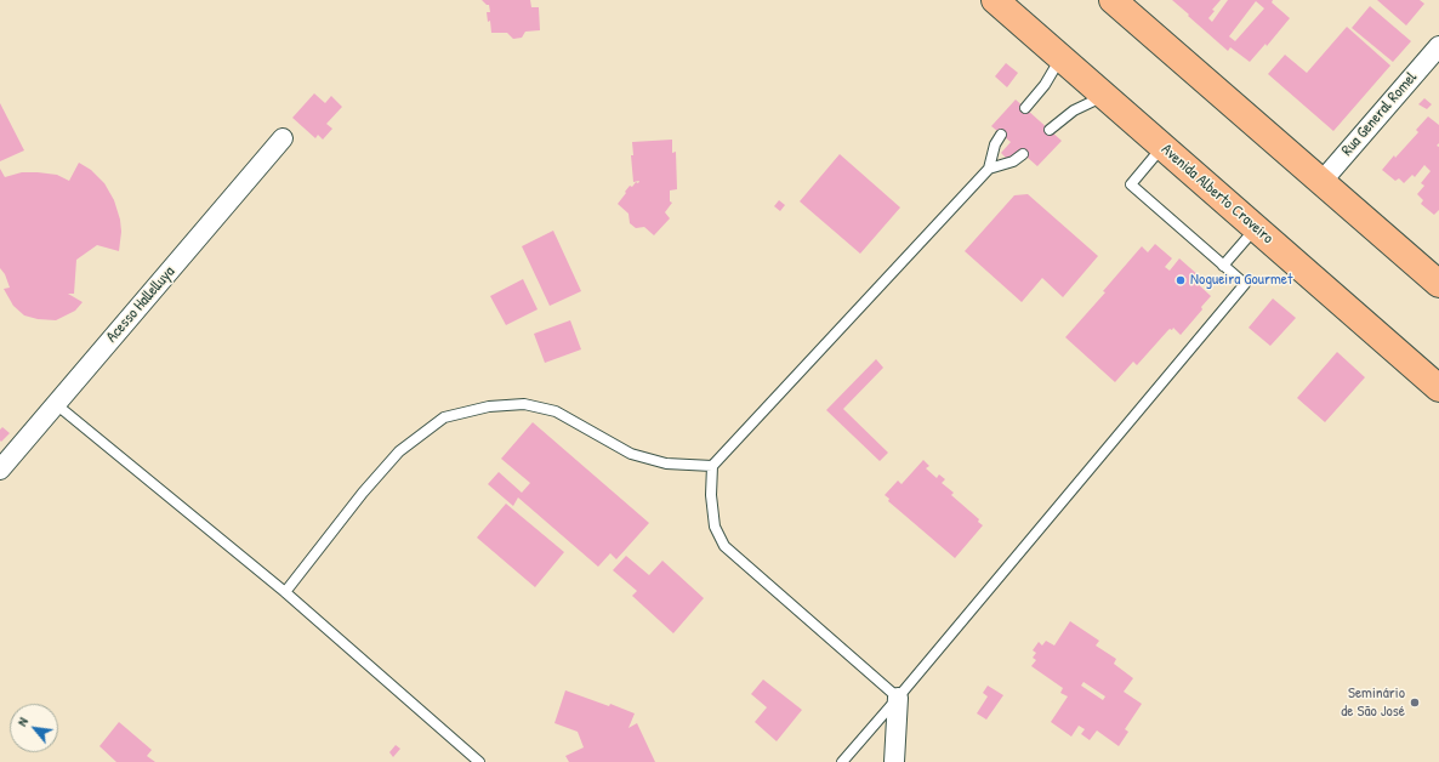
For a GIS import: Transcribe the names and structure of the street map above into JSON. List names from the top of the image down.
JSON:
{
  "streets": {
    "main road": ["Avenida Alberto Craveiro"],
    "street": ["Rua General Romel", "Acesso Hallelluya"]
  },
  "places": ["Nogueira Gourmet", "Seminário de São José"],
  "north": "top left"
}
